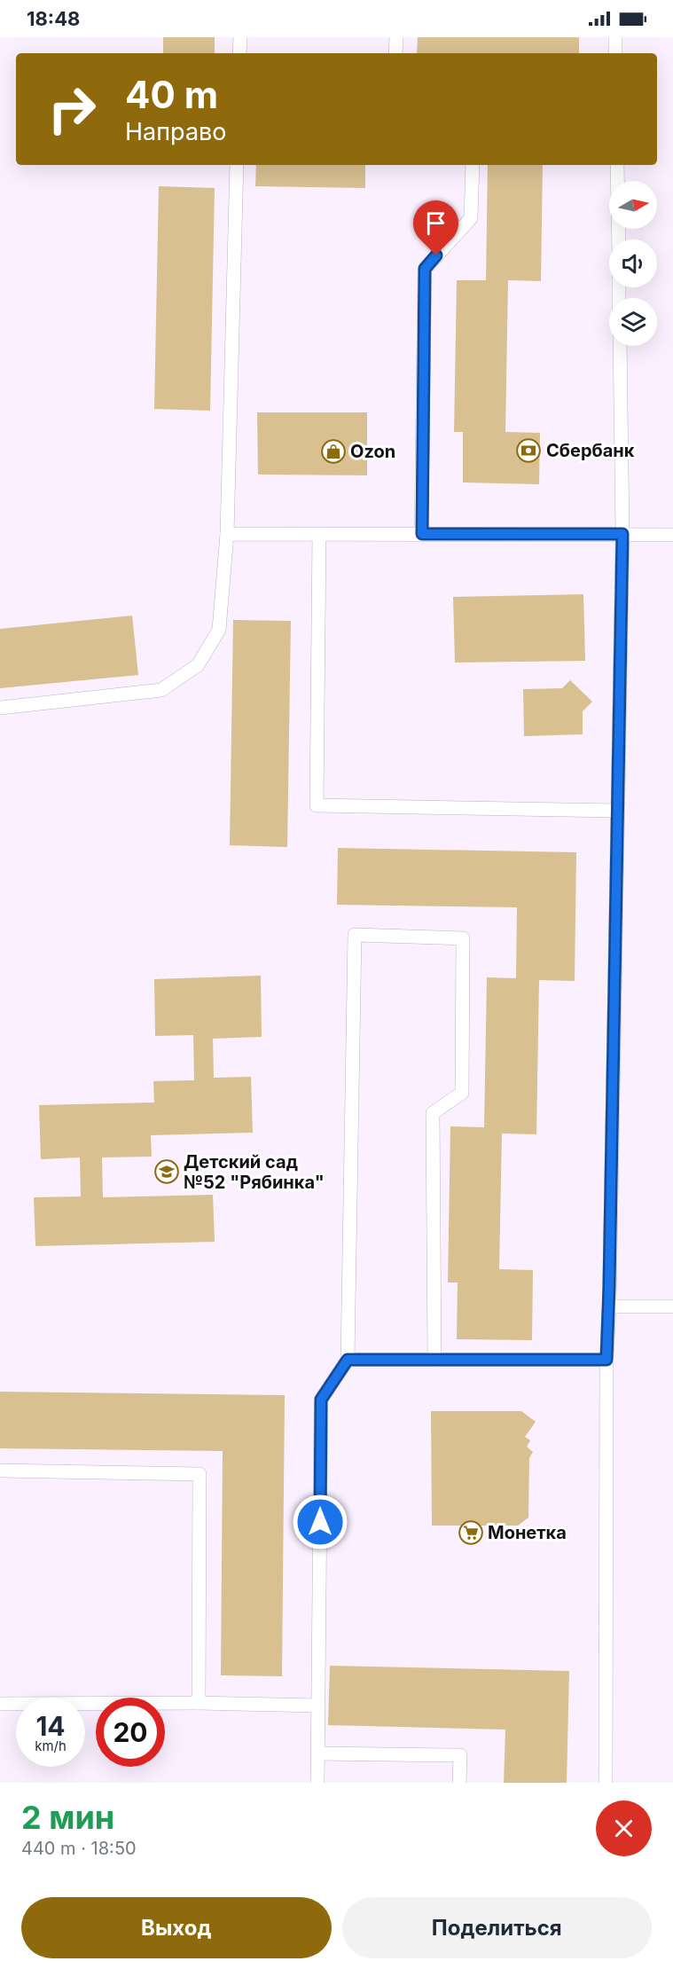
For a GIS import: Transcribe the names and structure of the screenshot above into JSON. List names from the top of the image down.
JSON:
{
  "places": {
    "bank": ["Сбербанк"],
    "shop": ["Ozon"],
    "school or university": ["Детский сад №52 \"Рябинка\""],
    "supermarket": ["Монетка"]
  },
  "north": "right",
  "page": {
    "status": "18:48",
    "turn": ["40 m", "Направо"],
    "speed": "14 km/h",
    "limit": "20",
    "heading": ["2 мин", "440 m · 18:50"],
    "buttons": ["Выход", "Поделиться"]
  }
}
